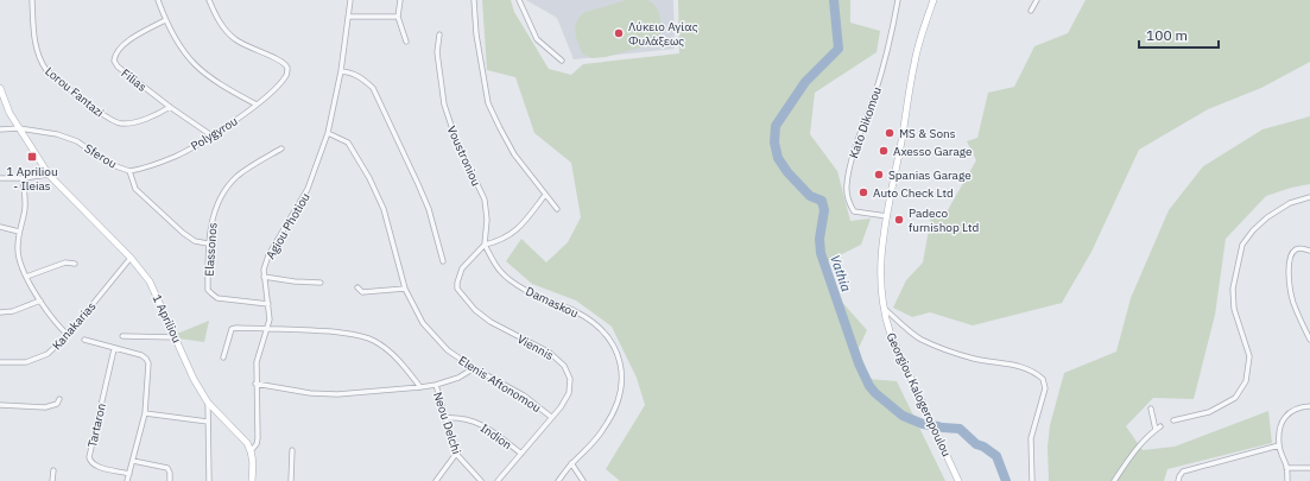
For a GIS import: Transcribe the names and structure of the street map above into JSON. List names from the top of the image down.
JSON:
{
  "streets": {
    "street": [
      "Filias",
      "Lorou Fantazi",
      "Kato Dikomou",
      "Polygyrou",
      "Sferou",
      "Voustroniou",
      "Agiou Photiou",
      "Elassonos",
      "Damaskou",
      "1 Apriliou",
      "Kanakarias",
      "Viennis",
      "Elenis Aftonomou",
      "Georgiou Kalogeropoulou",
      "Neou Delchi",
      "Tartaron",
      "Indion"
    ]
  },
  "crossings": [
    ["Filias", "Lorou Fantazi"],
    ["Filias", "Polygyrou"],
    ["Kato Dikomou", "Georgiou Kalogeropoulou"],
    ["Polygyrou", "Sferou"],
    ["Sferou", "Elassonos"],
    ["Sferou", "1 Apriliou"],
    ["Voustroniou", "Damaskou"],
    ["Voustroniou", "Viennis"],
    ["Agiou Photiou", "Elassonos"],
    ["Agiou Photiou", "1 Apriliou"],
    ["Agiou Photiou", "Elenis Aftonomou"],
    ["Damaskou", "Viennis"],
    ["1 Apriliou", "Kanakarias"],
    ["Viennis", "Elenis Aftonomou"],
    ["Viennis", "Indion"],
    ["Neou Delchi", "Indion"]
  ],
  "water": ["Vathia"],
  "places": {
    "other": [
      "Λύκειο Αγίας Φυλάξεως",
      "MS & Sons",
      "Axesso Garage",
      "Spanias Garage",
      "Auto Check Ltd",
      "Padeco furnishop Ltd"
    ],
    "transit": ["1 Apriliou - Ileias"]
  },
  "scale_bar": "100 m"
}
